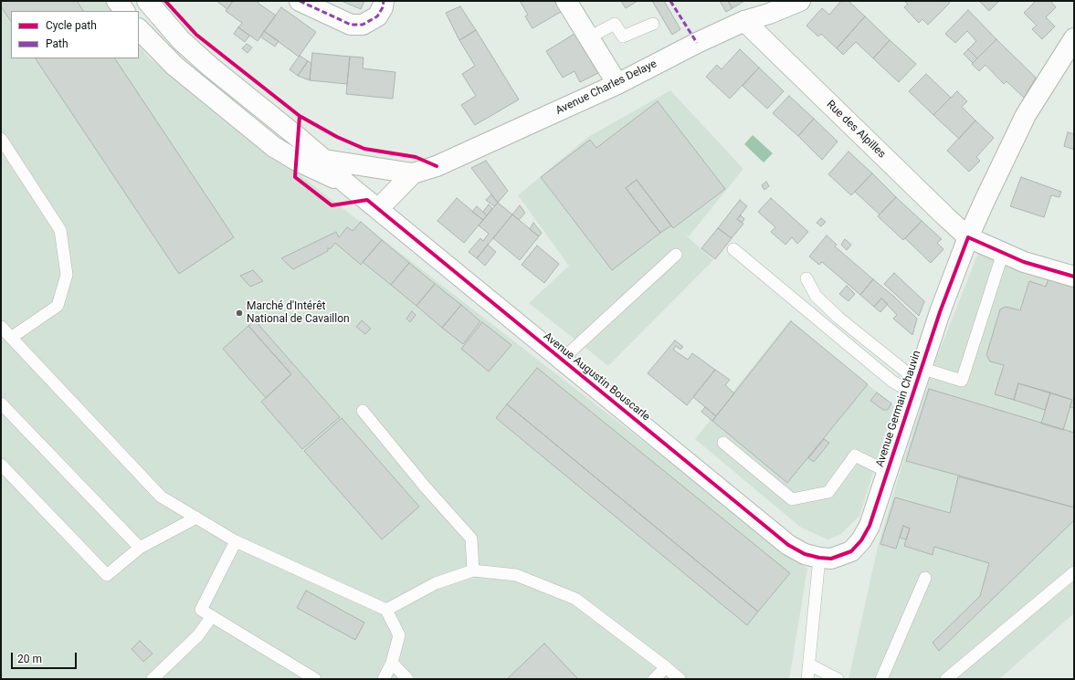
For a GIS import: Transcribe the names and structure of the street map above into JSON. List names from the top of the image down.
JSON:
{
  "streets": {
    "street": [
      "Avenue Charles Delaye",
      "Rue des Alpilles",
      "Avenue Augustin Bouscarle",
      "Avenue Germain Chauvin"
    ]
  },
  "crossings": [
    ["Avenue Charles Delaye", "Rue des Alpilles"],
    ["Avenue Charles Delaye", "Avenue Augustin Bouscarle"],
    ["Rue des Alpilles", "Avenue Germain Chauvin"],
    ["Avenue Augustin Bouscarle", "Avenue Germain Chauvin"]
  ],
  "places": ["Marché d'Intérêt National de Cavaillon"],
  "legend": ["Cycle path", "Path"],
  "scale_bar": "20 m"
}
